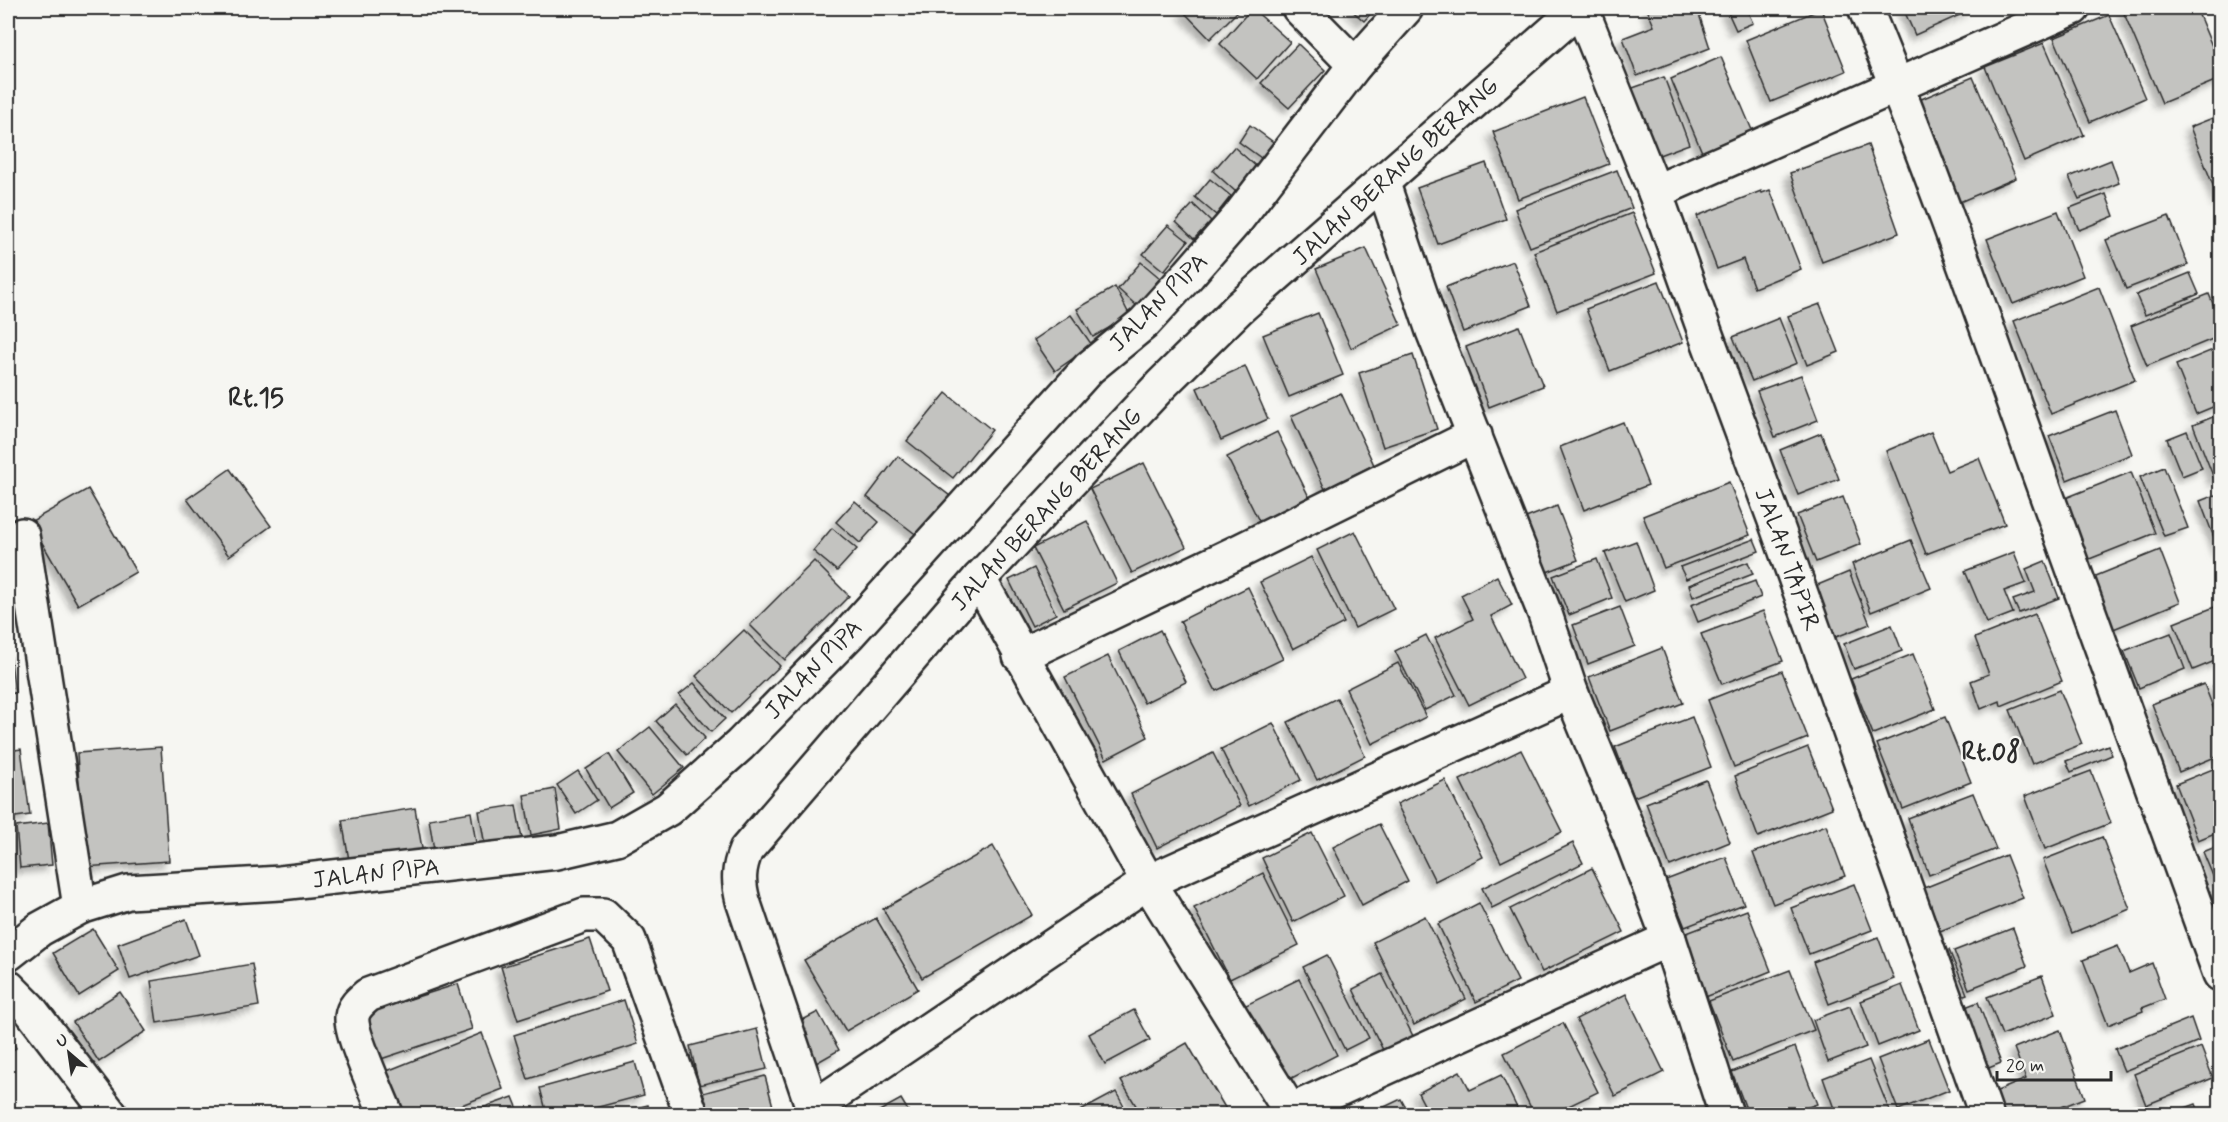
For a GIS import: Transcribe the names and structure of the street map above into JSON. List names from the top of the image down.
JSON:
{
  "streets": {
    "street": ["JALAN BERANG BERANG", "JALAN PIPA", "JALAN TAPIR"]
  },
  "crossings": [
    ["JALAN BERANG BERANG", "JALAN TAPIR"]
  ],
  "districts": ["Rt.15", "Rt.08"],
  "scale_bar": "20 m",
  "north": "top left"
}
